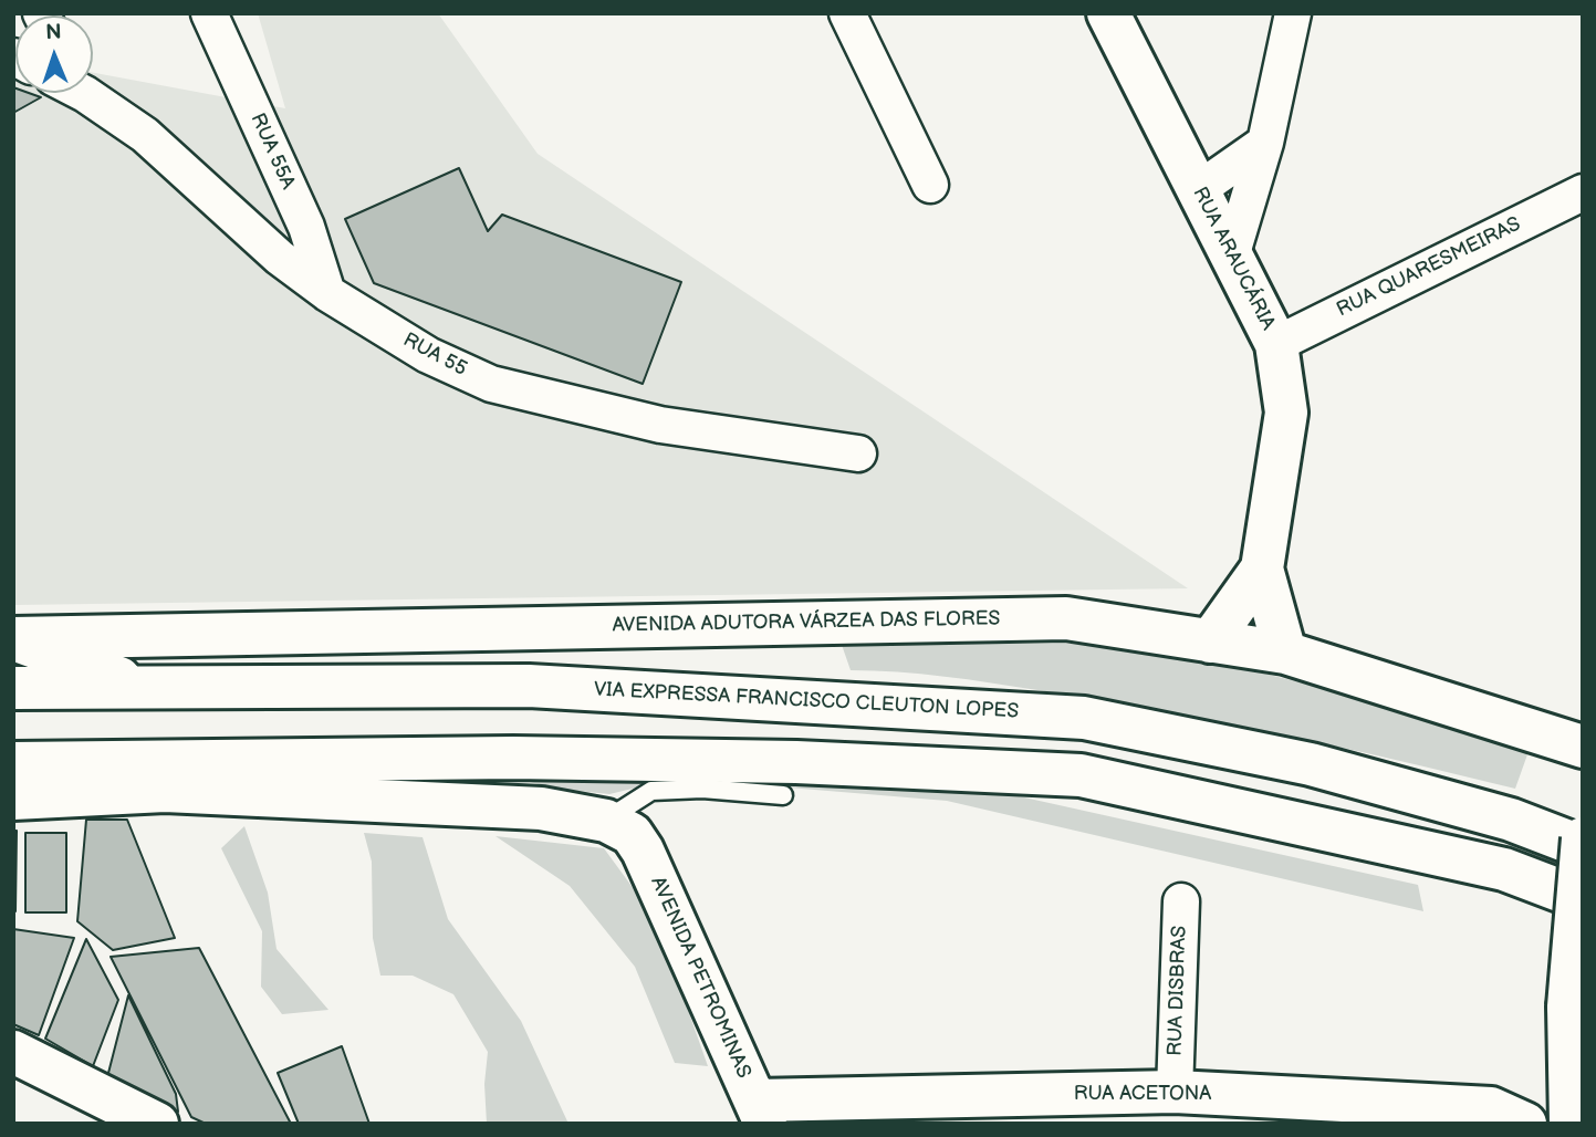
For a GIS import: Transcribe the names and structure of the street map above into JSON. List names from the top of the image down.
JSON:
{
  "streets": {
    "main road": [
      "RUA ARAUCÁRIA",
      "AVENIDA ADUTORA VÁRZEA DAS FLORES",
      "VIA EXPRESSA FRANCISCO CLEUTON LOPES",
      "AVENIDA PETROMINAS",
      "RUA ACETONA"
    ],
    "street": [
      "RUA 55A",
      "RUA QUARESMEIRAS",
      "RUA 55",
      "RUA DISBRAS"
    ]
  },
  "crossings": [
    ["RUA 55A", "RUA 55"],
    ["RUA ARAUCÁRIA", "RUA QUARESMEIRAS"],
    ["RUA ARAUCÁRIA", "AVENIDA ADUTORA VÁRZEA DAS FLORES"],
    ["AVENIDA PETROMINAS", "RUA ACETONA"],
    ["RUA DISBRAS", "RUA ACETONA"]
  ],
  "north": "top"
}
